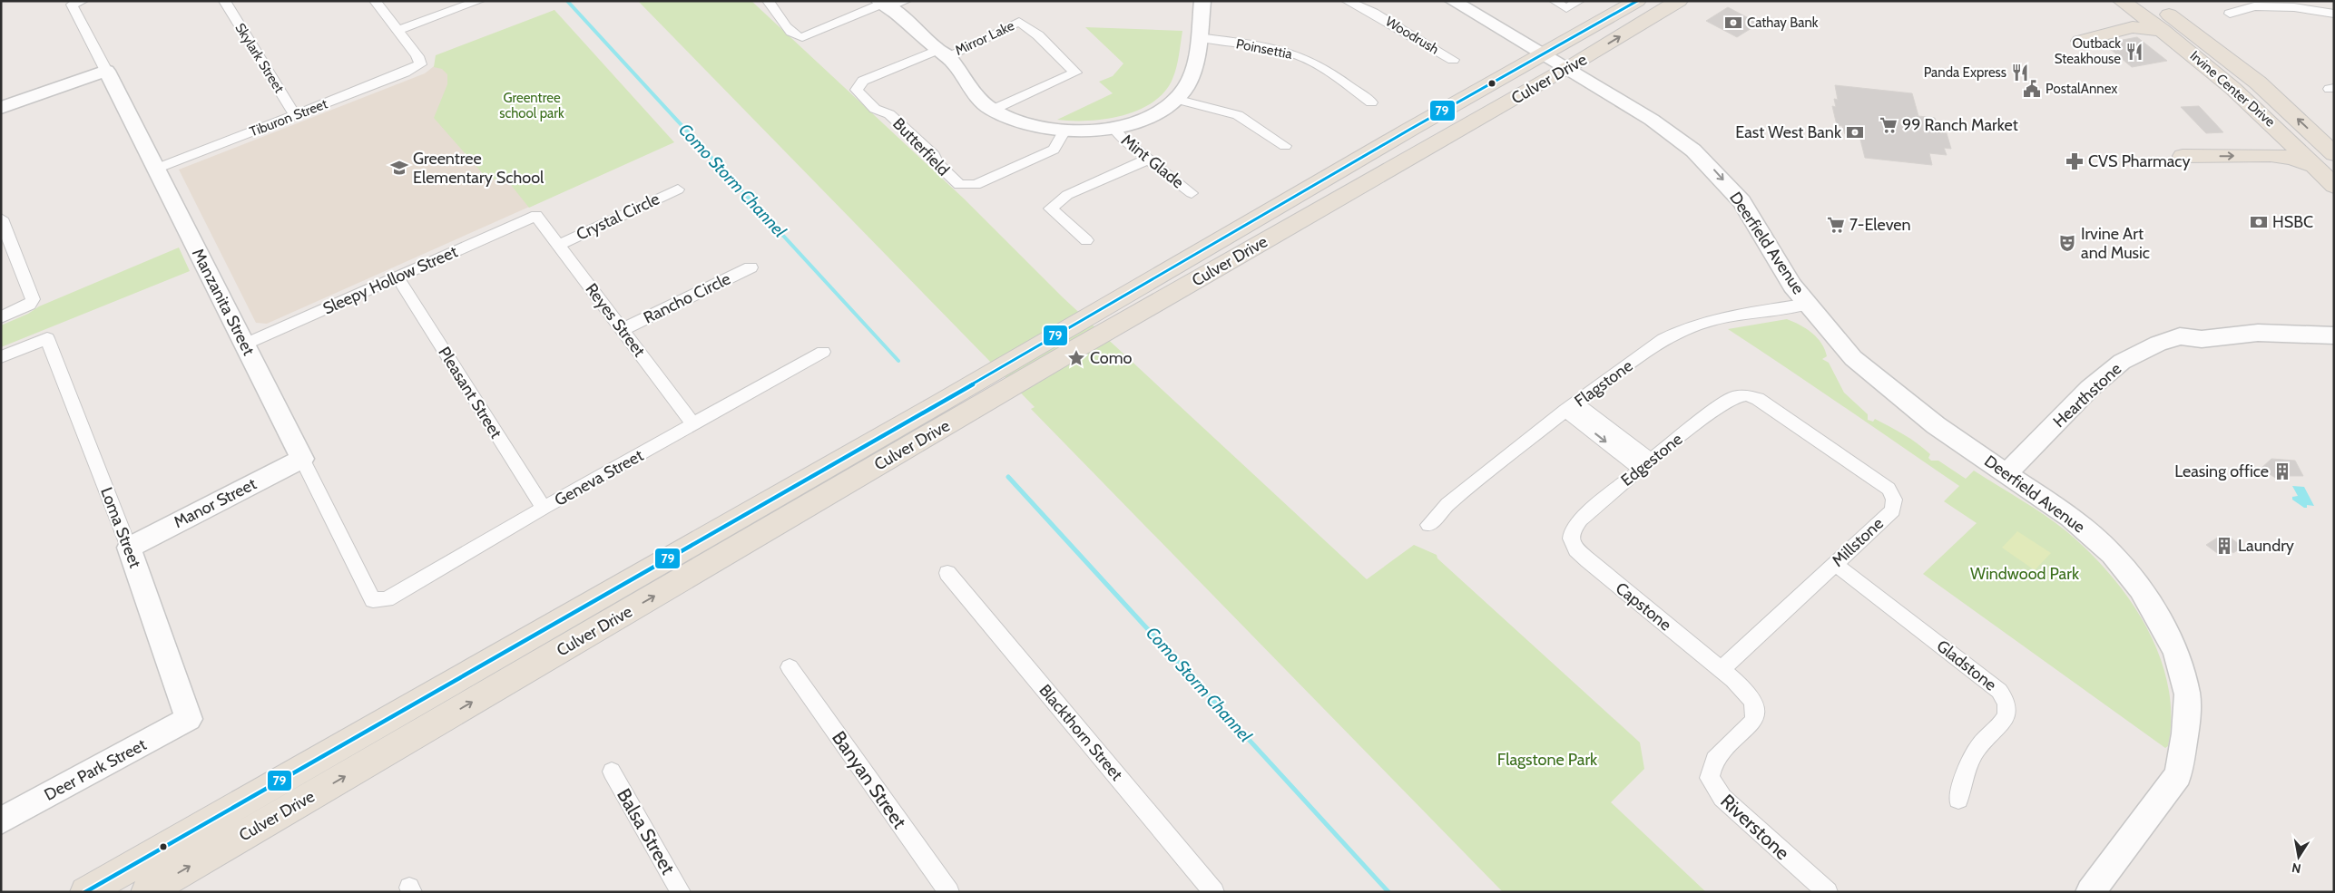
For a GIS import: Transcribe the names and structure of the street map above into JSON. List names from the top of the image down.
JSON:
{
  "streets": {
    "main road": ["Culver Drive", "Irvine Center Drive"],
    "street": [
      "Woodrush",
      "Mirror Lake",
      "Poinsettia",
      "Skylark Street",
      "Tiburon Street",
      "Butterfield",
      "Mint Glade",
      "Crystal Circle",
      "Deerfield Avenue",
      "Sleepy Hollow Street",
      "Rancho Circle",
      "Manzanita Street",
      "Reyes Street",
      "Flagstone",
      "Pleasant Street",
      "Hearthstone",
      "Edgestone",
      "Geneva Street",
      "Manor Street",
      "Loma Street",
      "Millstone",
      "Capstone",
      "Gladstone",
      "Blackthorn Street",
      "Deer Park Street",
      "Banyan Street",
      "Riverstone",
      "Balsa Street"
    ]
  },
  "crossings": [
    ["Mirror Lake", "Butterfield"],
    ["Skylark Street", "Tiburon Street"],
    ["Culver Drive", "Deerfield Avenue"],
    ["Tiburon Street", "Manzanita Street"],
    ["Crystal Circle", "Reyes Street"],
    ["Deerfield Avenue", "Flagstone"],
    ["Deerfield Avenue", "Hearthstone"],
    ["Sleepy Hollow Street", "Manzanita Street"],
    ["Sleepy Hollow Street", "Reyes Street"],
    ["Sleepy Hollow Street", "Pleasant Street"],
    ["Rancho Circle", "Reyes Street"],
    ["Manzanita Street", "Geneva Street"],
    ["Manzanita Street", "Manor Street"],
    ["Reyes Street", "Geneva Street"],
    ["Pleasant Street", "Geneva Street"],
    ["Edgestone", "Millstone"],
    ["Edgestone", "Capstone"],
    ["Manor Street", "Loma Street"],
    ["Loma Street", "Deer Park Street"],
    ["Millstone", "Capstone"],
    ["Millstone", "Gladstone"],
    ["Millstone", "Riverstone"],
    ["Capstone", "Riverstone"]
  ],
  "water": ["Como Storm Channel"],
  "parks": ["Greentree school park", "Windwood Park", "Flagstone Park"],
  "places": {
    "bank": ["Cathay Bank", "East West Bank", "HSBC"],
    "restaurant": ["Outback Steakhouse", "Panda Express"],
    "public building": ["PostalAnnex"],
    "supermarket": ["99 Ranch Market", "7-Eleven"],
    "pharmacy": ["CVS Pharmacy"],
    "school or university": ["Greentree Elementary School"],
    "theatre": ["Irvine Art and Music"],
    "place": ["Como"],
    "building": ["Leasing office", "Laundry"]
  },
  "lines": ["transit line 79"],
  "north": "bottom"
}
